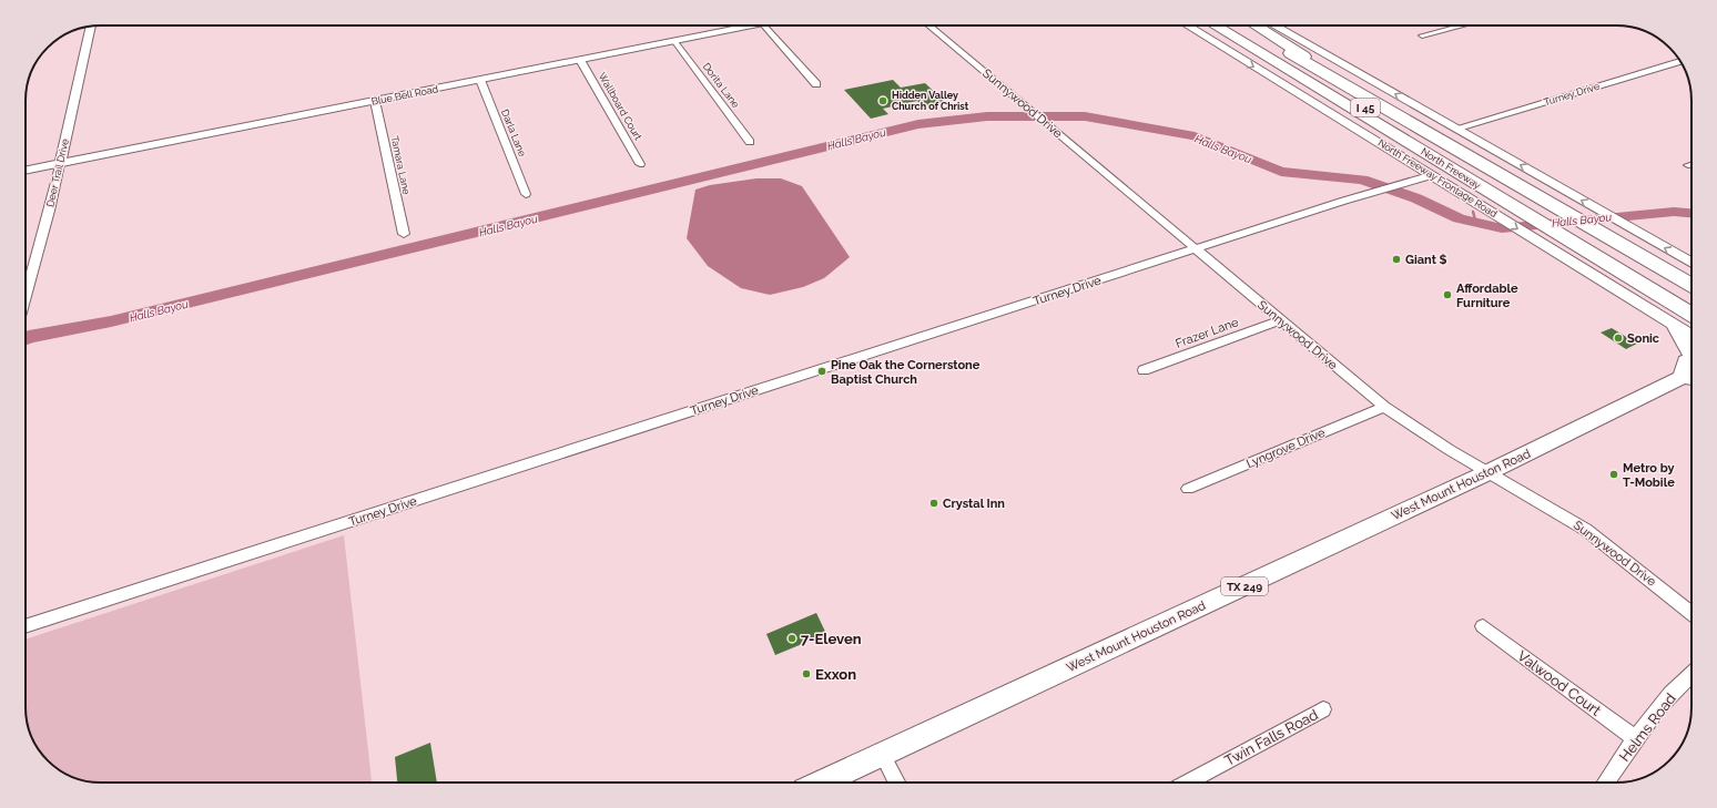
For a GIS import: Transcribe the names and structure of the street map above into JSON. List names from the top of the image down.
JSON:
{
  "streets": {
    "highway": ["I 45", "North Freeway"],
    "main road": ["North Freeway Frontage Road", "West Mount Houston Road", "TX 249"],
    "street": [
      "Dorita Lane",
      "Turney Drive",
      "Blue Bell Road",
      "Sunnywood Drive",
      "Wallboard Court",
      "Darla Lane",
      "Tamara Lane",
      "Deer Trail Drive",
      "Frazer Lane",
      "Lyngrove Drive",
      "Valwood Court",
      "Helms Road",
      "Twin Falls Road"
    ]
  },
  "crossings": [
    ["Dorita Lane", "Blue Bell Road"],
    ["Turney Drive", "Sunnywood Drive"],
    ["Turney Drive", "North Freeway Frontage Road"],
    ["Blue Bell Road", "Wallboard Court"],
    ["Blue Bell Road", "Darla Lane"],
    ["Blue Bell Road", "Tamara Lane"],
    ["Blue Bell Road", "Deer Trail Drive"],
    ["Sunnywood Drive", "Frazer Lane"],
    ["Sunnywood Drive", "Lyngrove Drive"],
    ["Sunnywood Drive", "West Mount Houston Road"],
    ["Valwood Court", "Helms Road"]
  ],
  "water": ["Halls Bayou"],
  "places": [
    "Hidden Valley Church of Christ",
    "Giant $",
    "Affordable Furniture",
    "Sonic",
    "Pine Oak the Cornerstone Baptist Church",
    "Metro by T-Mobile",
    "Crystal Inn",
    "7-Eleven",
    "Exxon"
  ]
}
